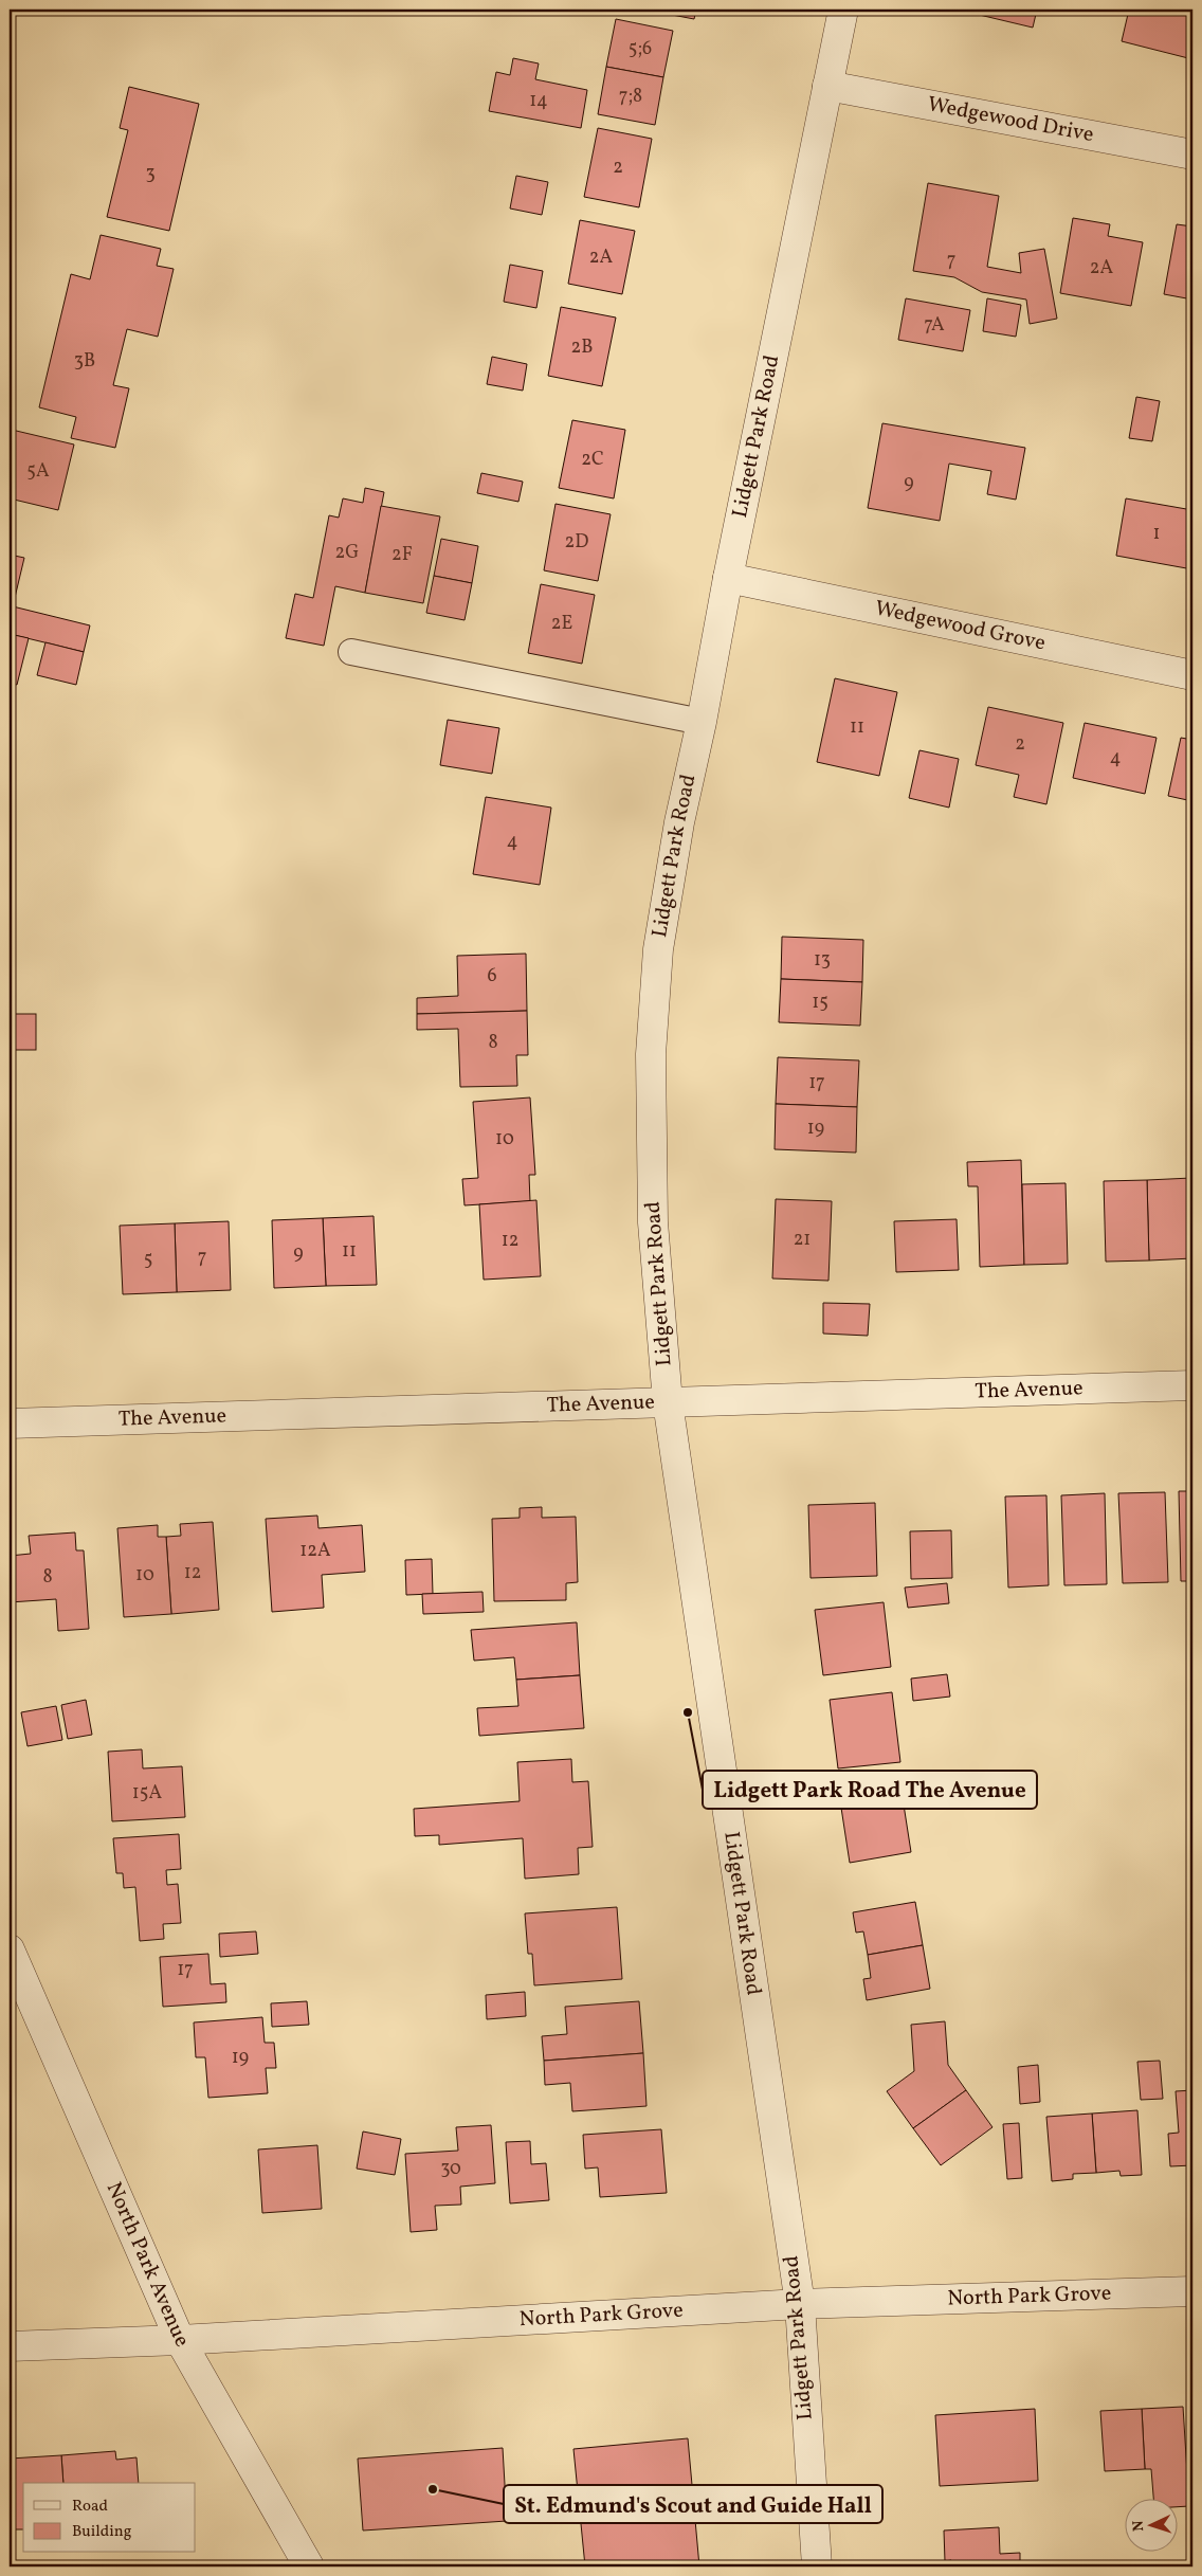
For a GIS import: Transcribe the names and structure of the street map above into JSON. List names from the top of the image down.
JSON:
{
  "streets": {
    "street": [
      "Wedgewood Drive",
      "Lidgett Park Road",
      "Wedgewood Grove",
      "The Avenue",
      "North Park Avenue",
      "North Park Grove"
    ]
  },
  "crossings": [
    ["Wedgewood Drive", "Lidgett Park Road"],
    ["Lidgett Park Road", "Wedgewood Grove"],
    ["Lidgett Park Road", "The Avenue"],
    ["Lidgett Park Road", "North Park Grove"],
    ["North Park Avenue", "North Park Grove"]
  ],
  "places": ["Lidgett Park Road The Avenue", "St. Edmund's Scout and Guide Hall"],
  "house_numbers": [
    "5;6",
    "7;8",
    "14",
    "2",
    "3",
    "2A",
    "7",
    "2A",
    "7A",
    "2B",
    "3B",
    "2C",
    "5A",
    "9",
    "1",
    "2D",
    "2G",
    "2F",
    "2E",
    "11",
    "2",
    "4",
    "4",
    "13",
    "6",
    "15",
    "8",
    "17",
    "19",
    "10",
    "21",
    "12",
    "11",
    "9",
    "7",
    "5",
    "12A",
    "12",
    "10",
    "8",
    "15A",
    "17",
    "19",
    "30"
  ],
  "legend": ["Road", "Building"],
  "north": "left"
}
